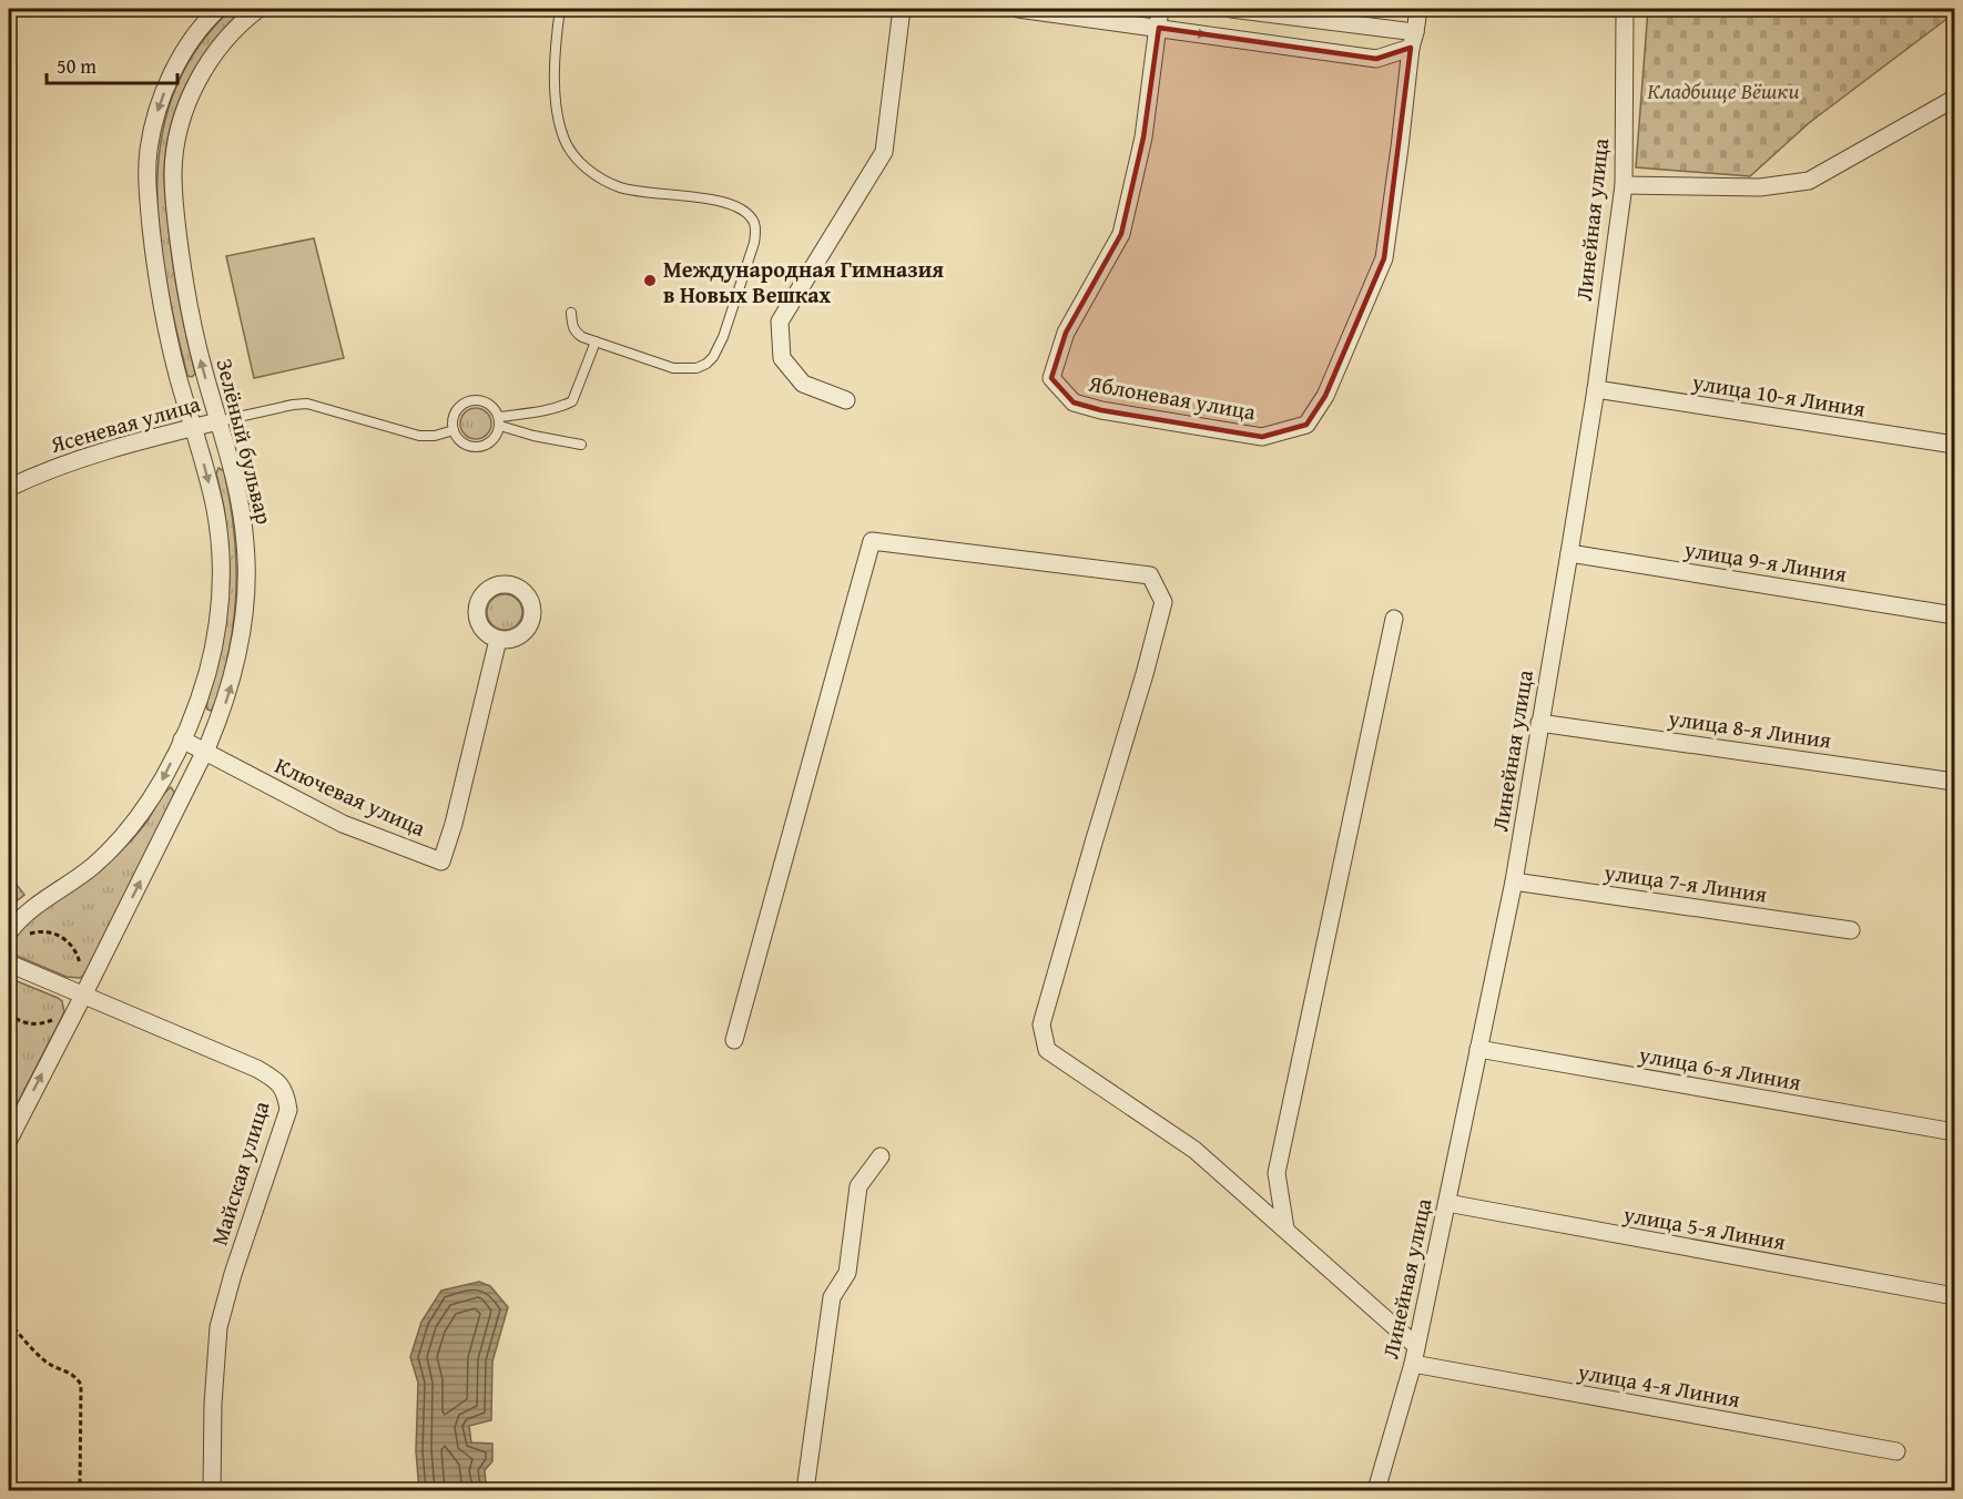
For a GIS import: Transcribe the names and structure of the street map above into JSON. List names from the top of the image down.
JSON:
{
  "streets": {
    "street": [
      "Линейная улица",
      "улица 10-я Линия",
      "Яблоневая улица",
      "Ясеневая улица",
      "Зелёный бульвар",
      "улица 9-я Линия",
      "улица 8-я Линия",
      "Ключевая улица",
      "улица 7-я Линия",
      "улица 6-я Линия",
      "Майская улица",
      "улица 5-я Линия",
      "улица 4-я Линия"
    ]
  },
  "crossings": [
    ["Линейная улица", "улица 10-я Линия"],
    ["Линейная улица", "улица 9-я Линия"],
    ["Линейная улица", "улица 8-я Линия"],
    ["Линейная улица", "улица 7-я Линия"],
    ["Линейная улица", "улица 6-я Линия"],
    ["Линейная улица", "улица 5-я Линия"],
    ["Линейная улица", "улица 4-я Линия"],
    ["Ясеневая улица", "Зелёный бульвар"],
    ["Зелёный бульвар", "Ключевая улица"],
    ["Зелёный бульвар", "Майская улица"]
  ],
  "parks": ["Кладбище Вёшки"],
  "places": ["Международная Гимназия в Новых Вешках"],
  "scale_bar": "50 m"
}
